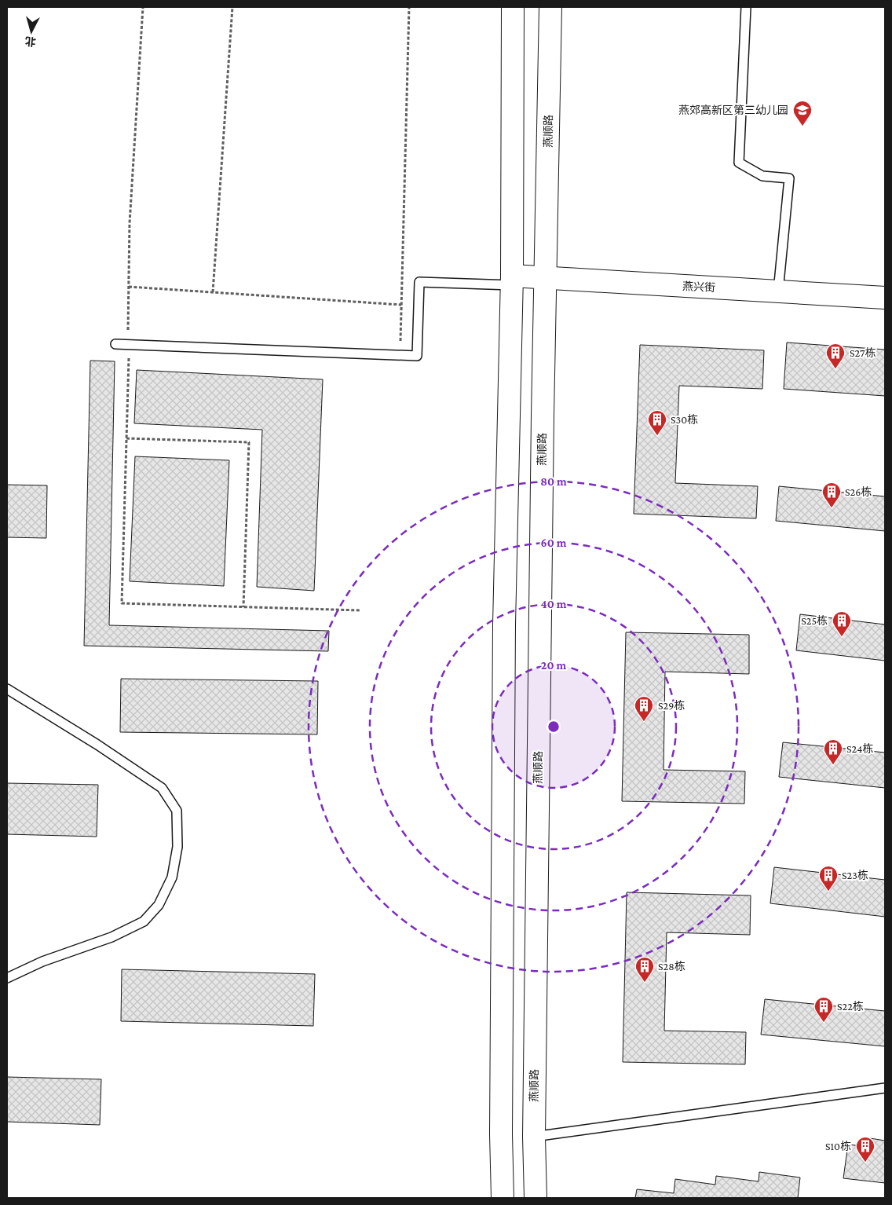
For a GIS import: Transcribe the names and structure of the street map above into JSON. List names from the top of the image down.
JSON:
{
  "streets": {
    "main road": ["燕顺路", "燕兴街"]
  },
  "crossings": [
    ["燕顺路", "燕兴街"]
  ],
  "places": {
    "school or university": ["燕郊高新区第三幼儿园"],
    "building": [
      "S27栋",
      "S30栋",
      "S26栋",
      "S25栋",
      "S29栋",
      "S24栋",
      "S23栋",
      "S28栋",
      "S22栋",
      "S10栋"
    ]
  },
  "north": "bottom",
  "rings": [
    "80 m",
    "60 m",
    "40 m",
    "20 m"
  ]
}
